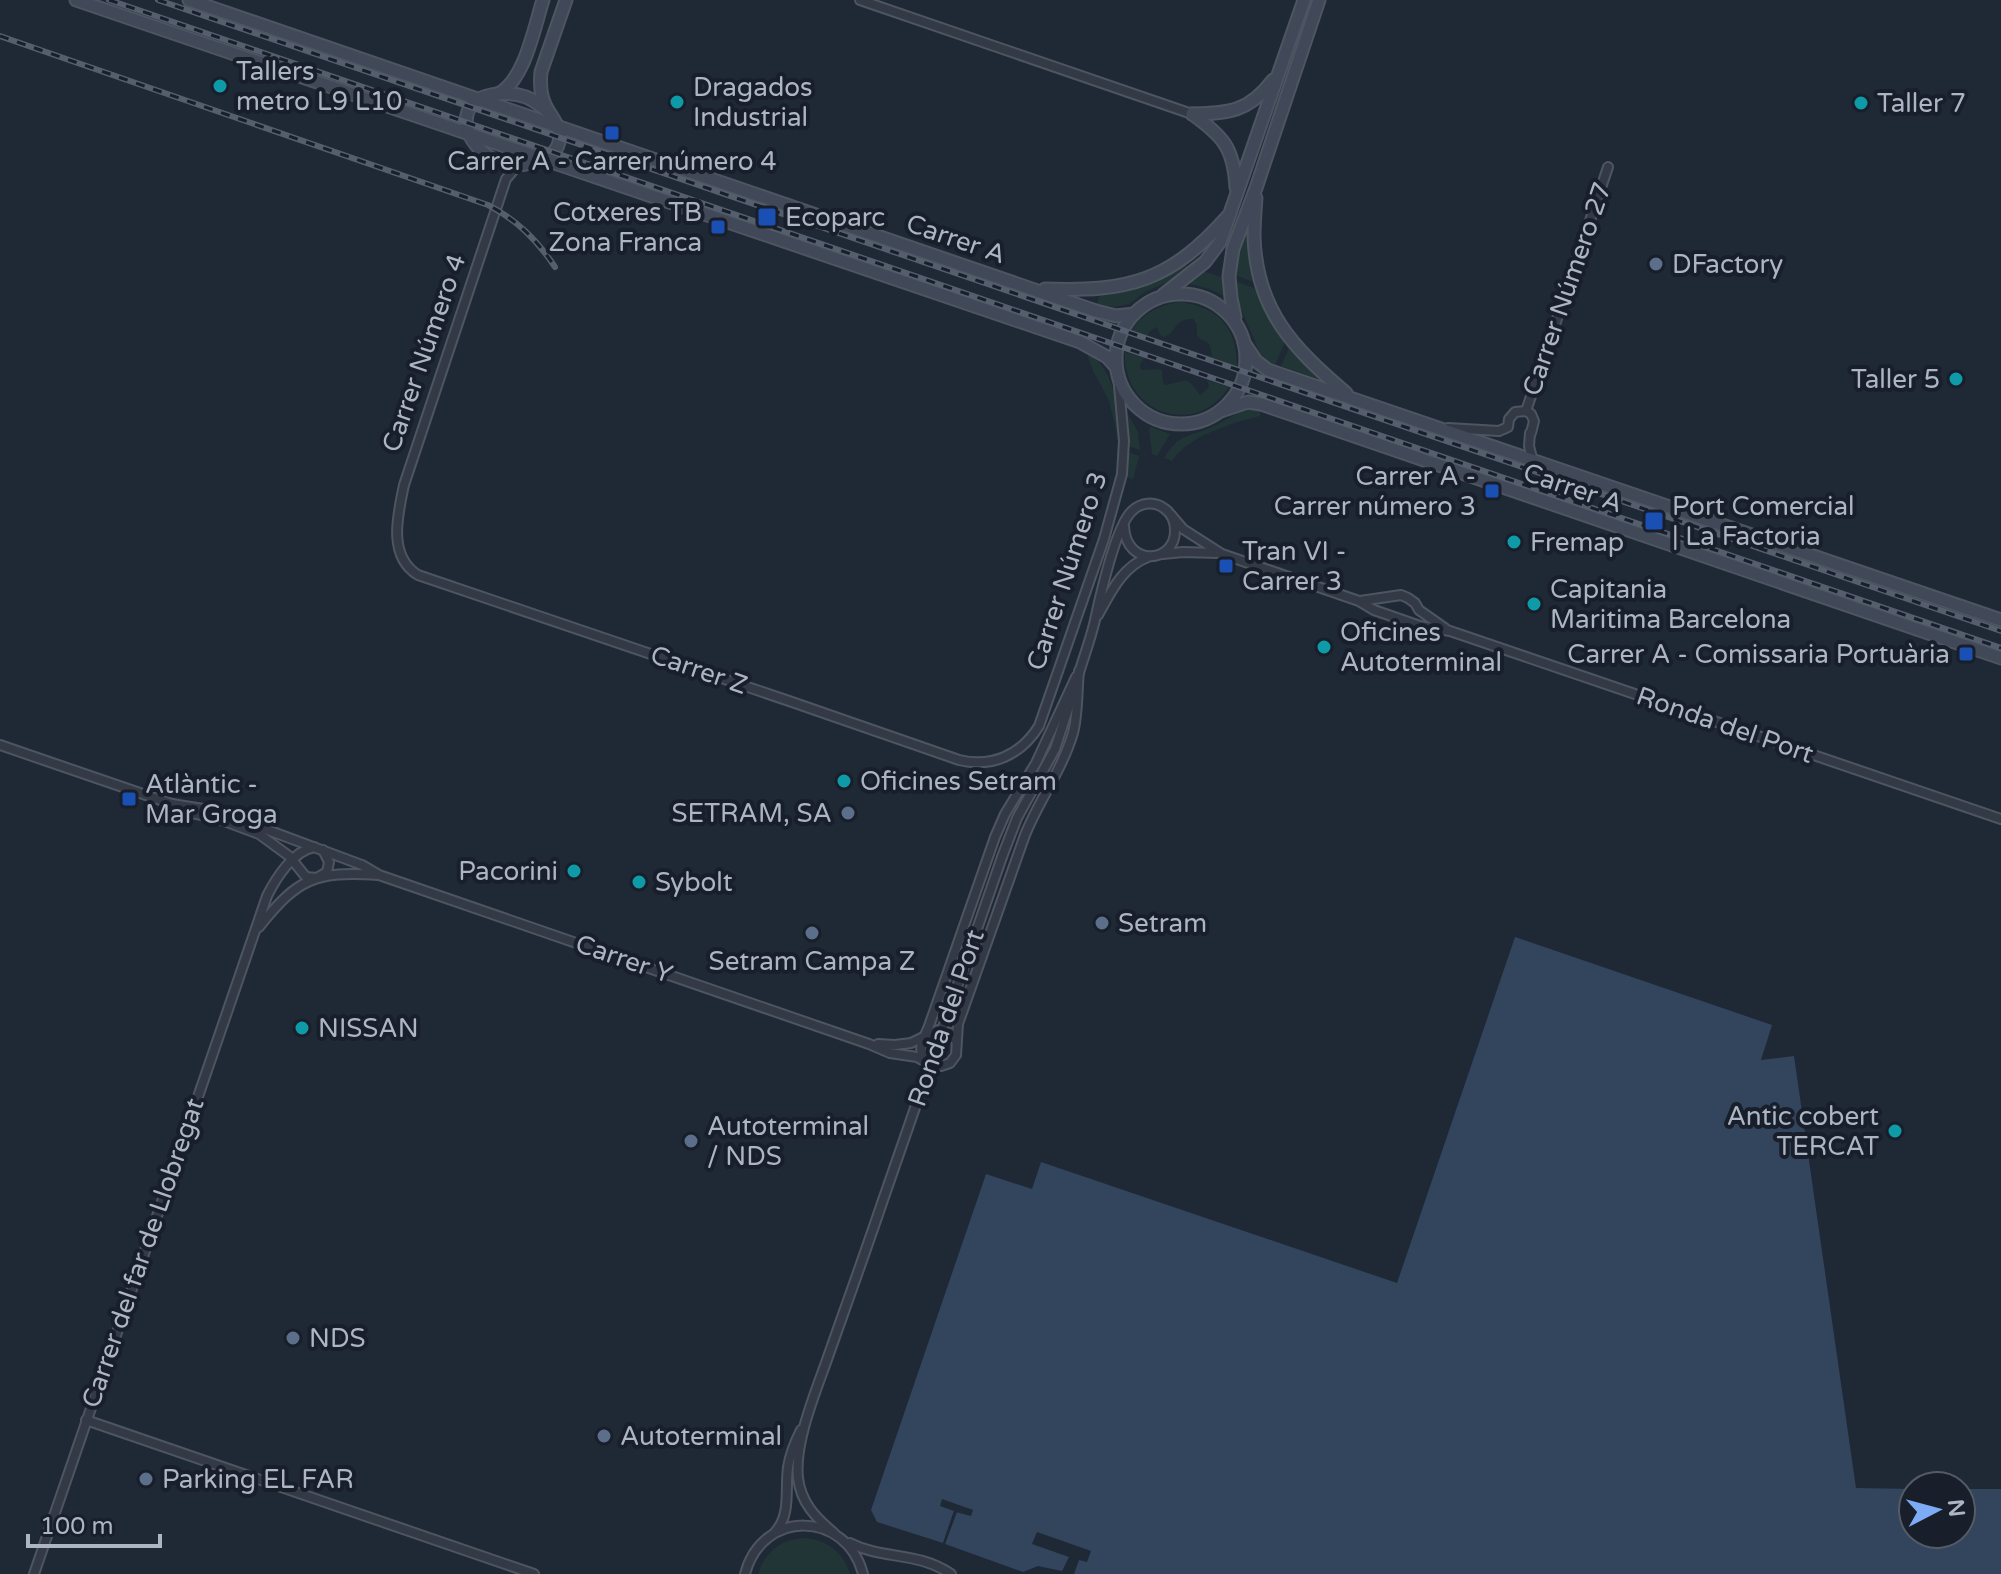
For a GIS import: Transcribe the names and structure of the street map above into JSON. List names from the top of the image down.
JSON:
{
  "streets": {
    "main road": ["Carrer A"],
    "street": [
      "Carrer Número 27",
      "Carrer Número 4",
      "Carrer Número 3",
      "Carrer Z",
      "Ronda del Port",
      "Carrer Y",
      "Carrer del far de Llobregat"
    ]
  },
  "crossings": [
    ["Carrer A", "Carrer Número 3"],
    ["Carrer Número 4", "Carrer Z"],
    ["Carrer Número 3", "Carrer Z"],
    ["Carrer Número 3", "Ronda del Port"]
  ],
  "places": {
    "other": [
      "Tallers metro L9 L10",
      "Dragados Industrial",
      "Taller 7",
      "DFactory",
      "Taller 5",
      "Fremap",
      "Capitania Maritima Barcelona",
      "Oficines Autoterminal",
      "Oficines Setram",
      "SETRAM, SA",
      "Pacorini",
      "Sybolt",
      "Setram",
      "Setram Campa Z",
      "NISSAN",
      "Antic cobert TERCAT",
      "Autoterminal / NDS",
      "NDS",
      "Autoterminal",
      "Parking EL FAR"
    ],
    "transit": [
      "Carrer A - Carrer número 4",
      "Ecoparc",
      "Cotxeres TB Zona Franca",
      "Carrer A - Carrer número 3",
      "Port Comercial | La Factoria",
      "Tran VI - Carrer 3",
      "Carrer A - Comissaria Portuària",
      "Atlàntic - Mar Groga"
    ]
  },
  "scale_bar": "100 m",
  "north": "right"
}
